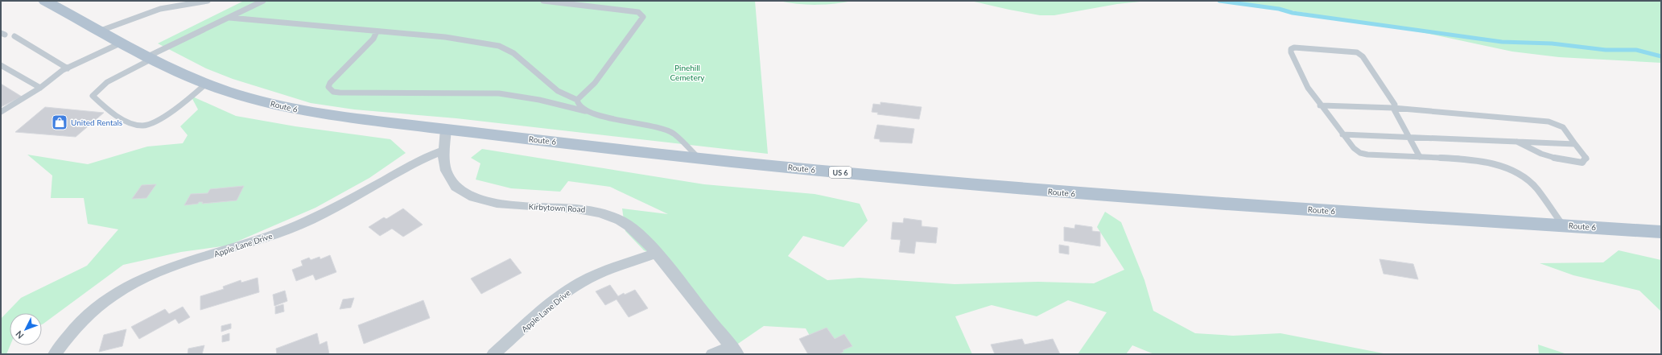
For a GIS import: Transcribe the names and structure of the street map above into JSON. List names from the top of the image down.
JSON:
{
  "streets": {
    "main road": ["Route 6", "US 6"],
    "street": ["Kirbytown Road", "Apple Lane Drive"]
  },
  "crossings": [
    ["Route 6", "Kirbytown Road"],
    ["Kirbytown Road", "Apple Lane Drive"]
  ],
  "parks": ["Pinehill Cemetery"],
  "places": {
    "shop": ["United Rentals"]
  },
  "north": "bottom left"
}
